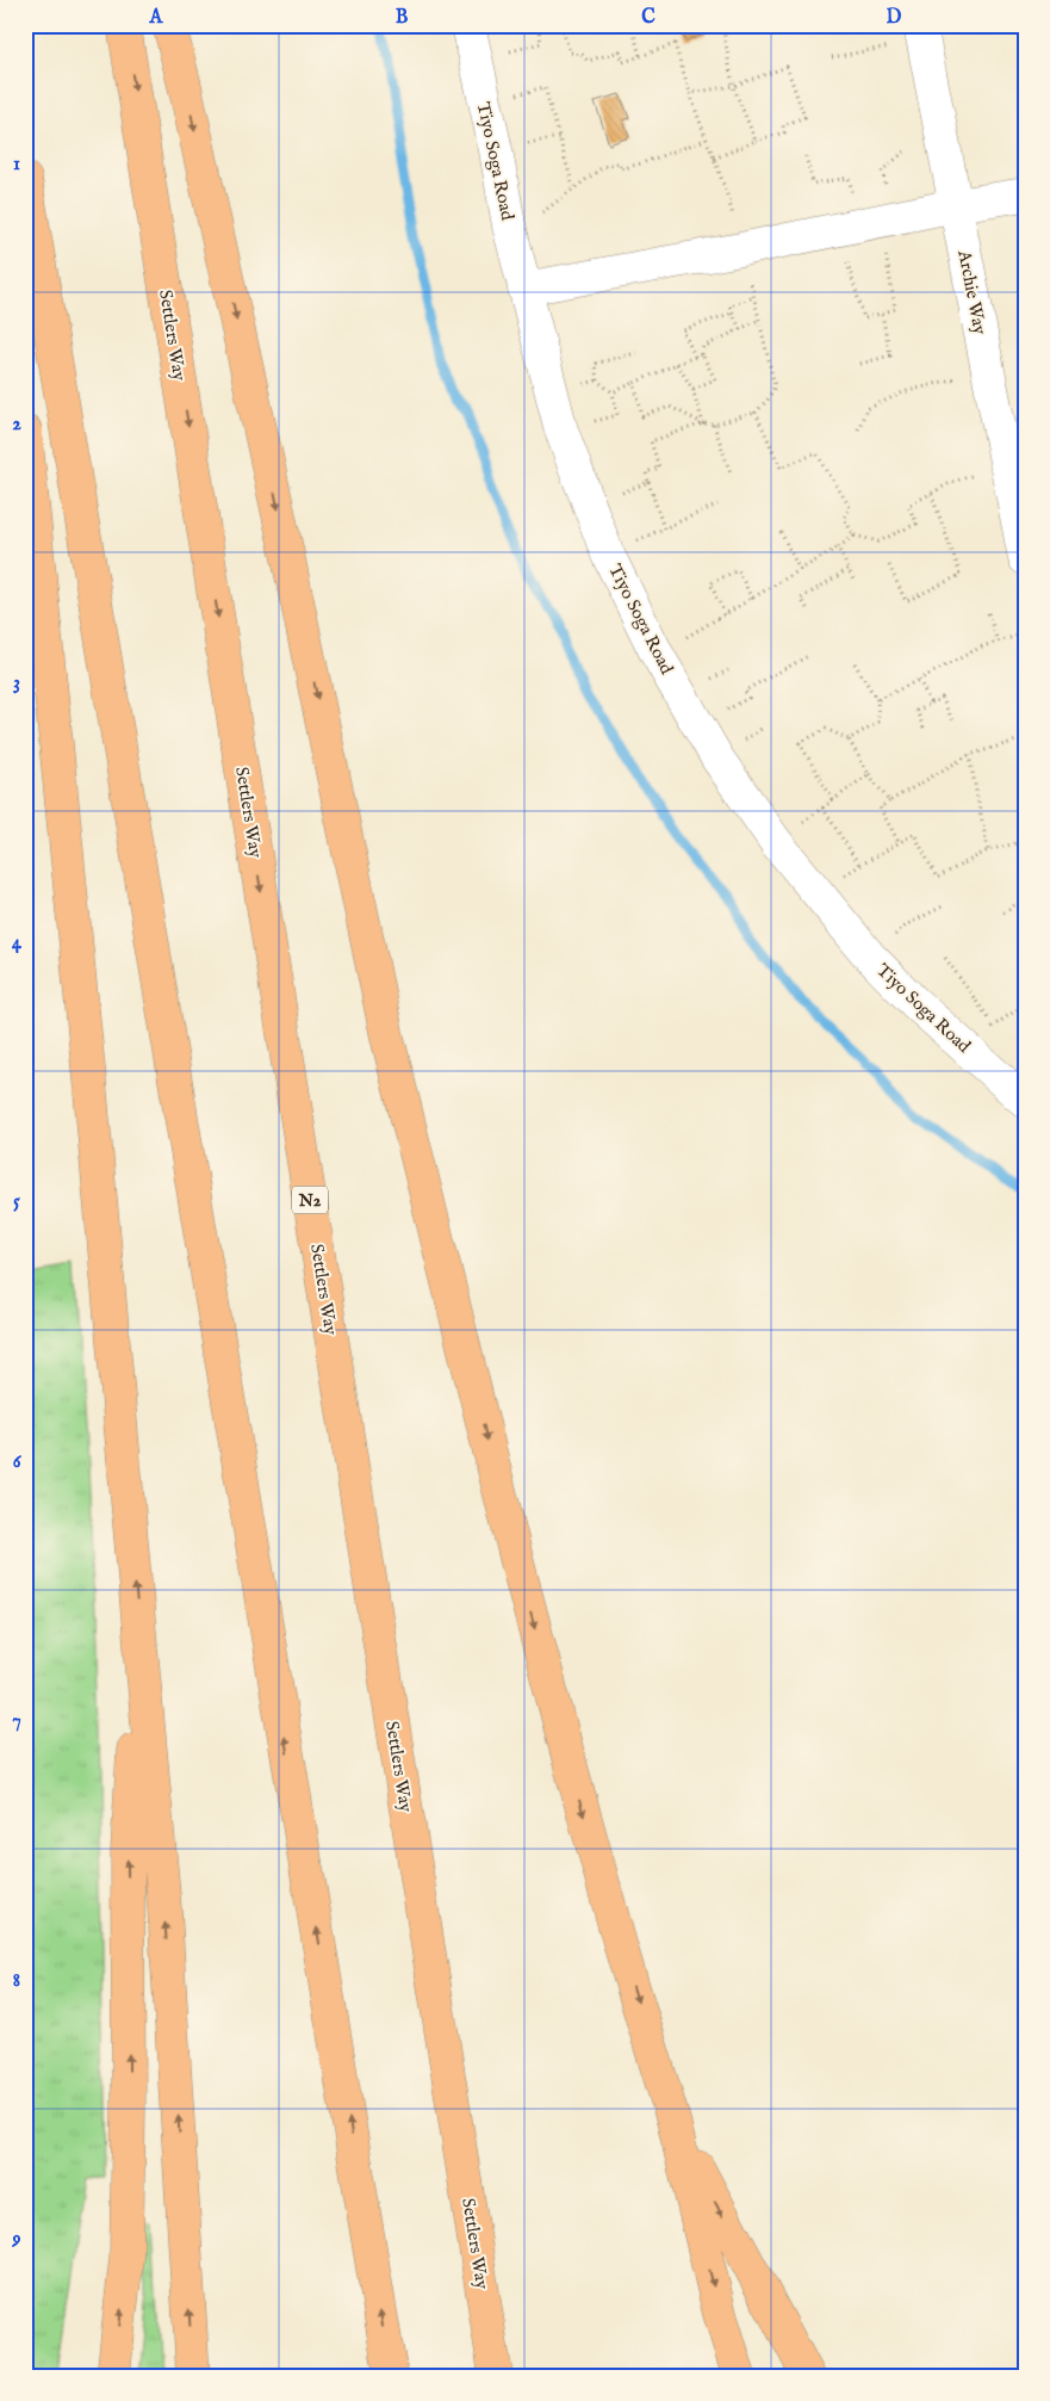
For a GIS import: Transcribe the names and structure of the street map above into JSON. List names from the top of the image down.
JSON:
{
  "streets": {
    "highway": ["Settlers Way", "N2"],
    "street": ["Tiyo Soga Road", "Archie Way"]
  },
  "grid": {
    "columns": [
      "A",
      "B",
      "C",
      "D"
    ],
    "rows": [
      "1",
      "2",
      "3",
      "4",
      "5",
      "6",
      "7",
      "8",
      "9"
    ]
  }
}
